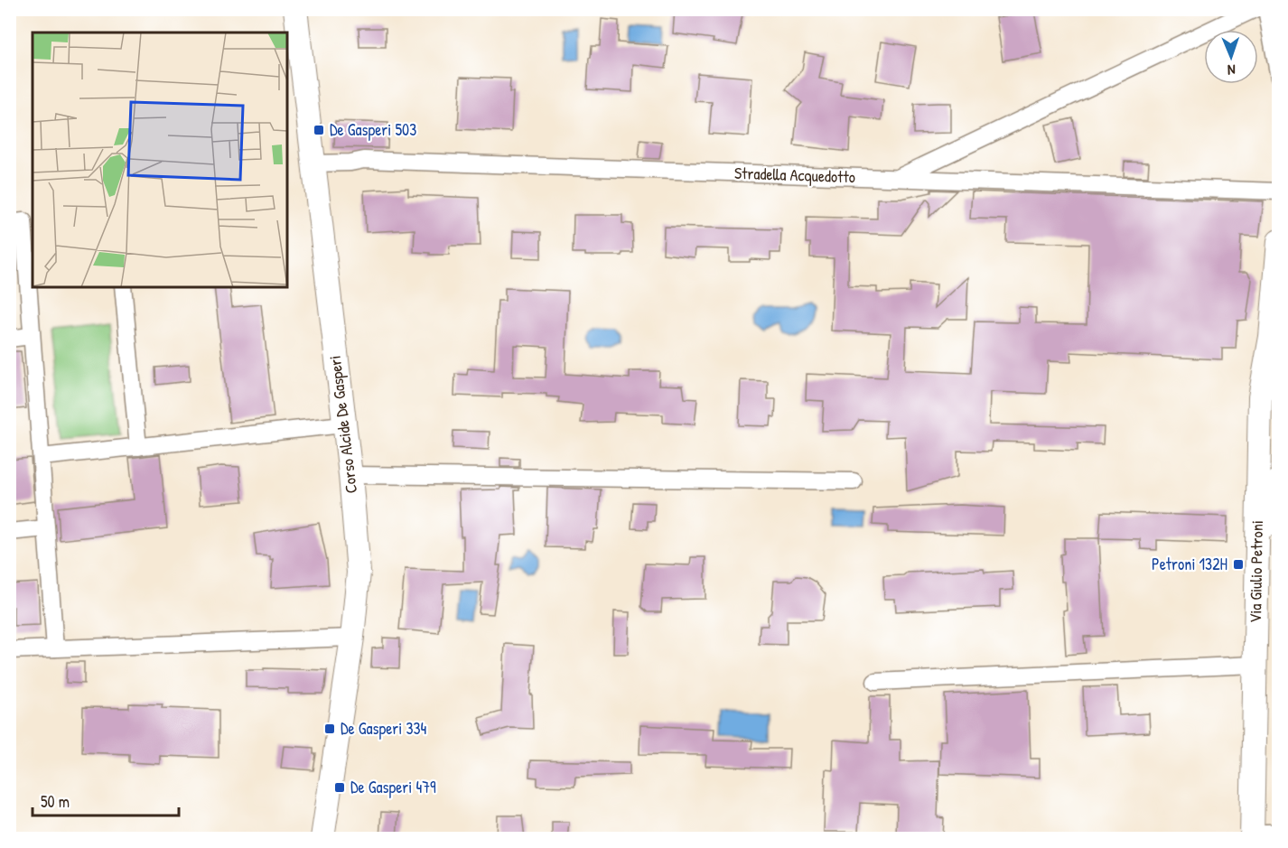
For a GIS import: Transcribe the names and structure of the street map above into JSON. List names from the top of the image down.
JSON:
{
  "streets": {
    "street": ["Stradella Acquedotto", "Corso Alcide De Gasperi", "Via Giulio Petroni"]
  },
  "crossings": [
    ["Stradella Acquedotto", "Corso Alcide De Gasperi"]
  ],
  "places": {
    "transit": [
      "De Gasperi 503",
      "Petroni 132H",
      "De Gasperi 334",
      "De Gasperi 479"
    ]
  },
  "scale_bar": "50 m",
  "north": "bottom"
}
